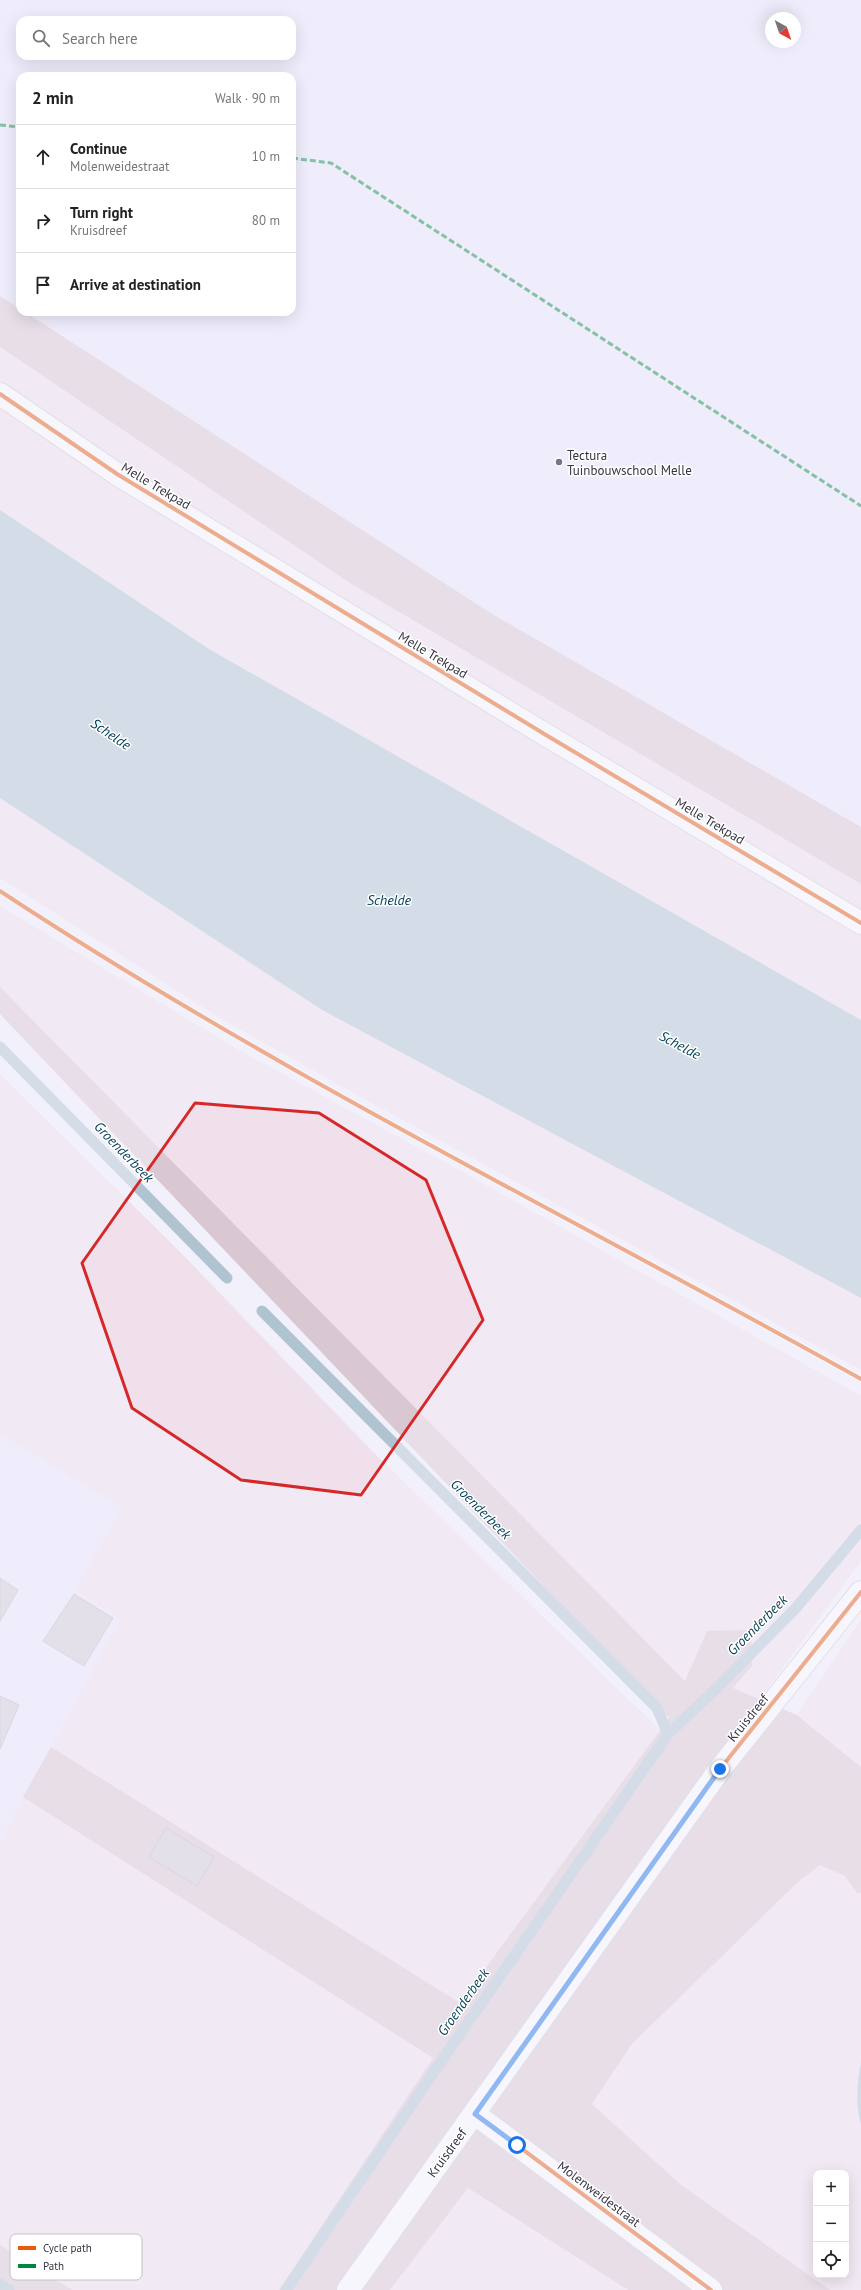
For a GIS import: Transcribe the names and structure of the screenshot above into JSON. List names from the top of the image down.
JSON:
{
  "streets": {
    "street": ["Melle Trekpad", "Kruisdreef", "Molenweidestraat"]
  },
  "crossings": [
    ["Kruisdreef", "Molenweidestraat"]
  ],
  "water": ["Schelde", "Groenderbeek"],
  "places": ["Tectura Tuinbouwschool Melle"],
  "legend": ["Cycle path", "Path"],
  "north": "bottom right",
  "page": {
    "search": "Search here",
    "heading": ["2 min", "Walk · 90 m"],
    "list": [
      ["Continue", "Molenweidestraat", "10 m"],
      ["Turn right", "Kruisdreef", "80 m"],
      "Arrive at destination"
    ],
    "map_buttons": ["+", "−"]
  }
}
